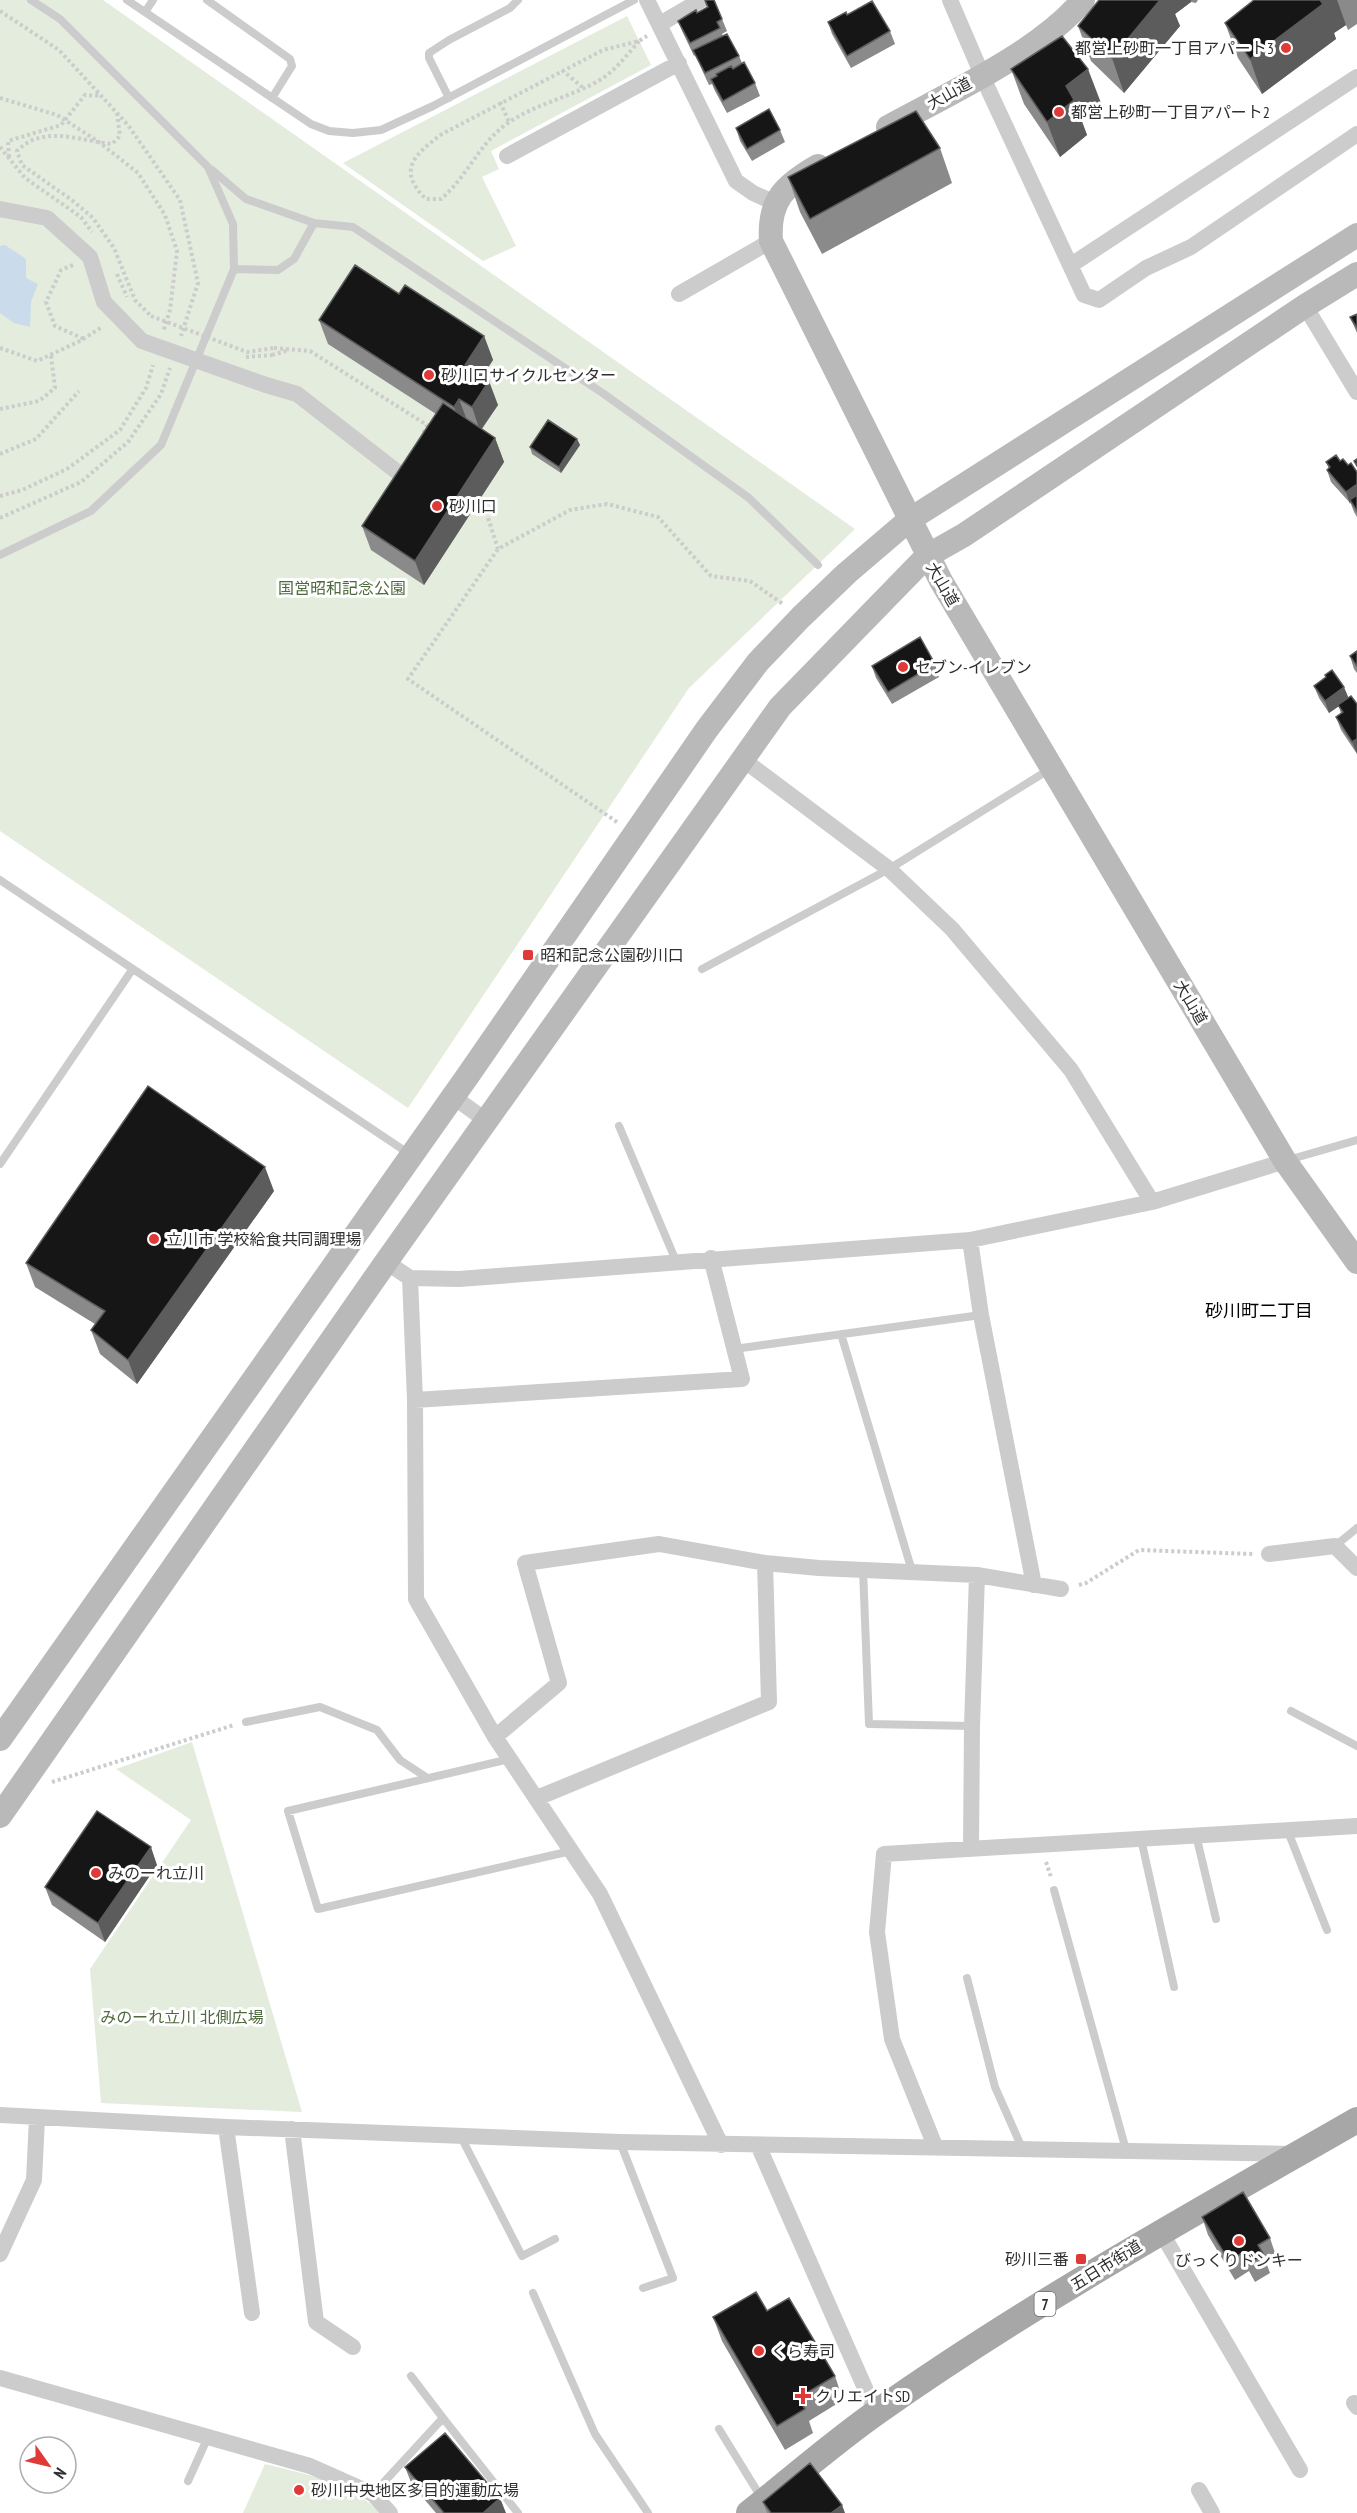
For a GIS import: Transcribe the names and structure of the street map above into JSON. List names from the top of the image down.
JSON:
{
  "streets": {
    "main road": ["五日市街道", "7"],
    "street": ["大山道"]
  },
  "districts": ["砂川町二丁目"],
  "parks": ["国営昭和記念公園", "みのーれ立川 北側広場"],
  "places": {
    "other": [
      "都営上砂町一丁目アパート3",
      "都営上砂町一丁目アパート2",
      "砂川口サイクルセンター",
      "砂川口",
      "セブン-イレブン",
      "立川市 学校給食共同調理場",
      "みのーれ立川",
      "びっくりドンキー",
      "くら寿司",
      "砂川中央地区多目的運動広場"
    ],
    "transit": ["昭和記念公園砂川口", "砂川三番"],
    "health": ["クリエイトSD"]
  },
  "north": "bottom right"
}
